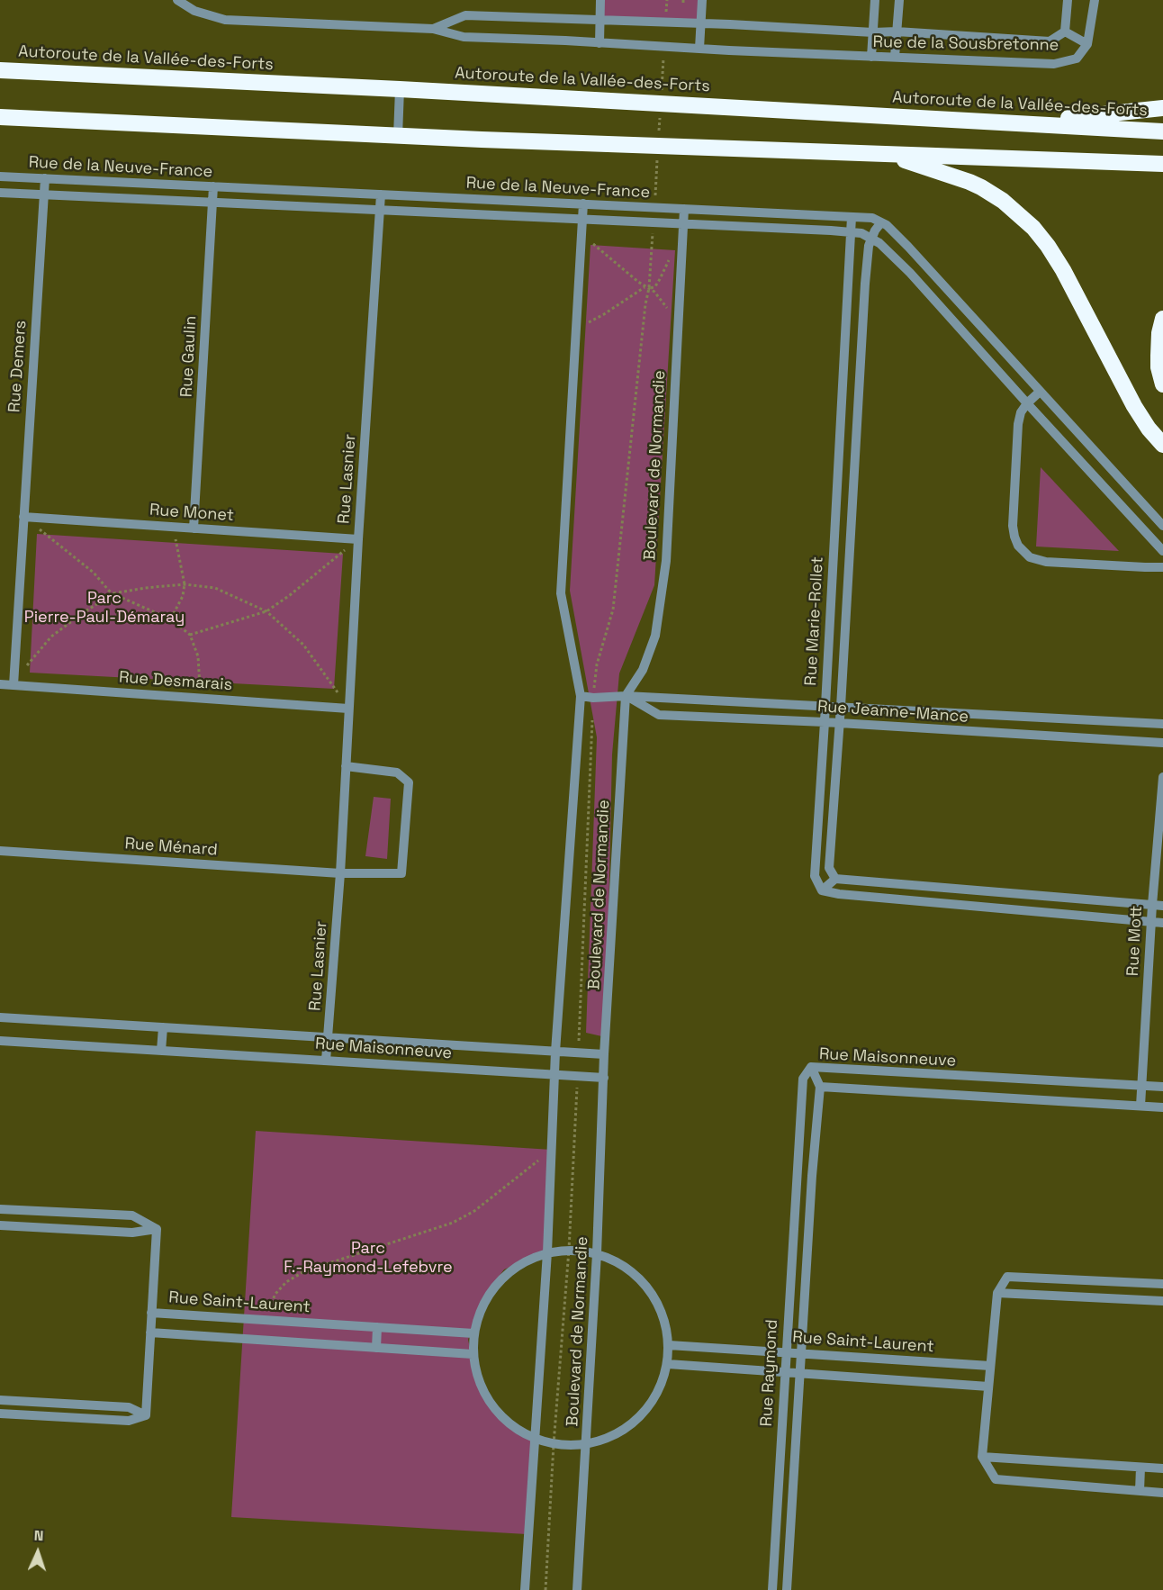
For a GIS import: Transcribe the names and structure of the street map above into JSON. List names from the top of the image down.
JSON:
{
  "streets": {
    "highway": ["Autoroute de la Vallée-des-Forts"],
    "street": [
      "Rue de la Sousbretonne",
      "Rue de la Neuve-France",
      "Rue Gaulin",
      "Rue Demers",
      "Boulevard de Normandie",
      "Rue Lasnier",
      "Rue Monet",
      "Rue Marie-Rollet",
      "Rue Desmarais",
      "Rue Jeanne-Mance",
      "Rue Ménard",
      "Rue Mott",
      "Rue Maisonneuve",
      "Rue Saint-Laurent",
      "Rue Raymond"
    ]
  },
  "crossings": [
    ["Rue de la Neuve-France", "Rue Gaulin"],
    ["Rue de la Neuve-France", "Rue Demers"],
    ["Rue de la Neuve-France", "Boulevard de Normandie"],
    ["Rue de la Neuve-France", "Rue Lasnier"],
    ["Rue de la Neuve-France", "Rue Marie-Rollet"],
    ["Rue Gaulin", "Rue Monet"],
    ["Rue Demers", "Rue Monet"],
    ["Rue Demers", "Rue Desmarais"],
    ["Boulevard de Normandie", "Rue Jeanne-Mance"],
    ["Boulevard de Normandie", "Rue Maisonneuve"],
    ["Rue Lasnier", "Rue Monet"],
    ["Rue Lasnier", "Rue Desmarais"],
    ["Rue Lasnier", "Rue Ménard"],
    ["Rue Lasnier", "Rue Maisonneuve"],
    ["Rue Marie-Rollet", "Rue Jeanne-Mance"],
    ["Rue Mott", "Rue Maisonneuve"],
    ["Rue Maisonneuve", "Rue Raymond"],
    ["Rue Saint-Laurent", "Rue Raymond"]
  ],
  "parks": ["Parc Pierre-Paul-Démaray", "Parc F.-Raymond-Lefebvre"],
  "north": "top"
}
